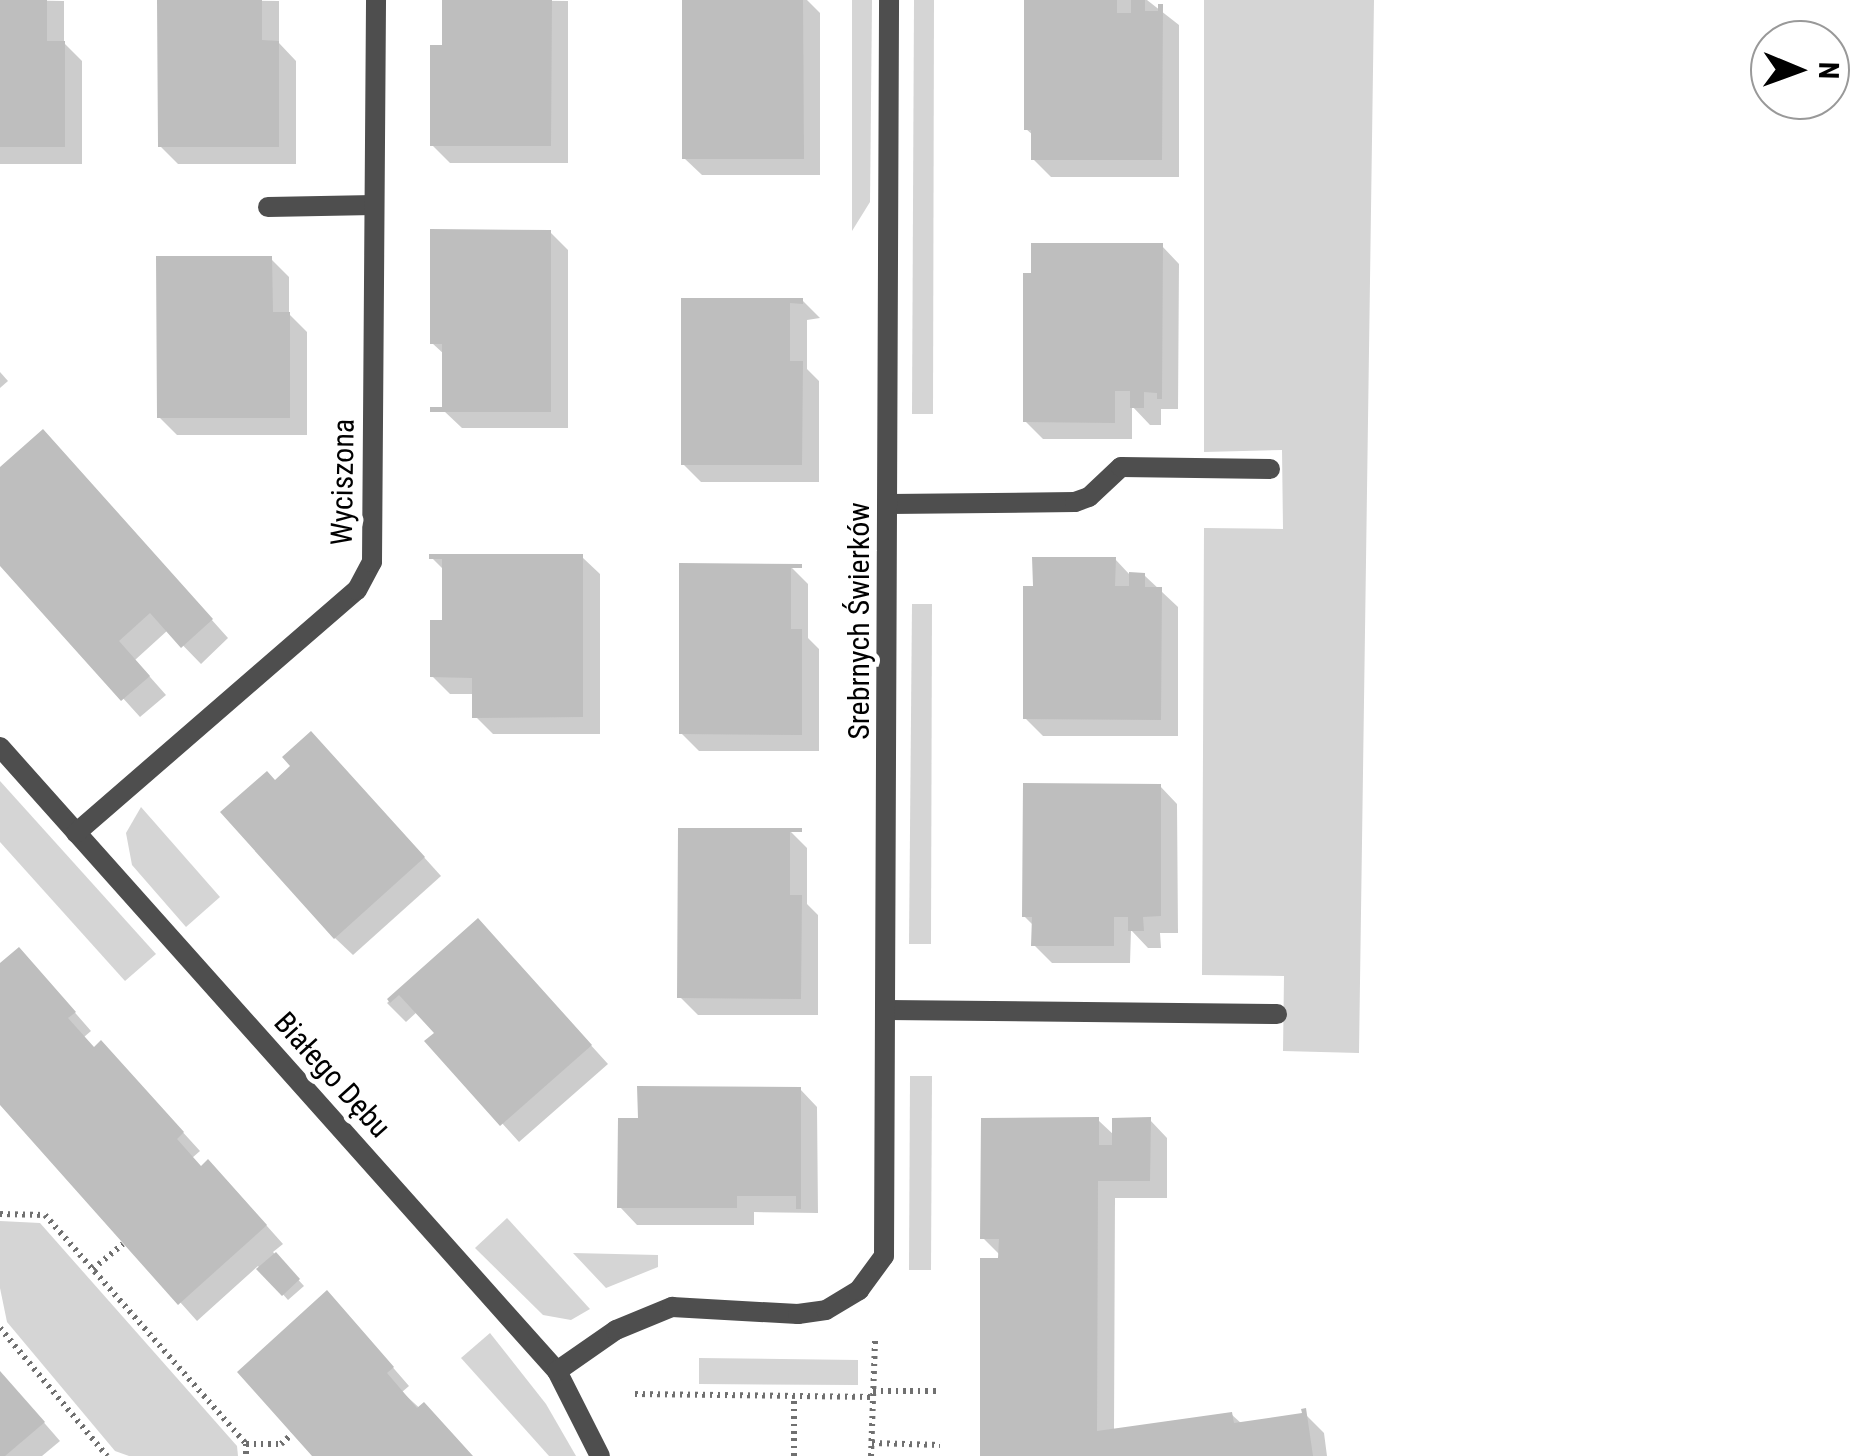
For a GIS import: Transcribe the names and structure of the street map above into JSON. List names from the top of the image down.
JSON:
{
  "streets": {
    "street": ["Wyciszona", "Srebrnych Świerków", "Białego Dębu"]
  },
  "crossings": [
    ["Wyciszona", "Białego Dębu"],
    ["Srebrnych Świerków", "Białego Dębu"]
  ],
  "north": "right"
}
